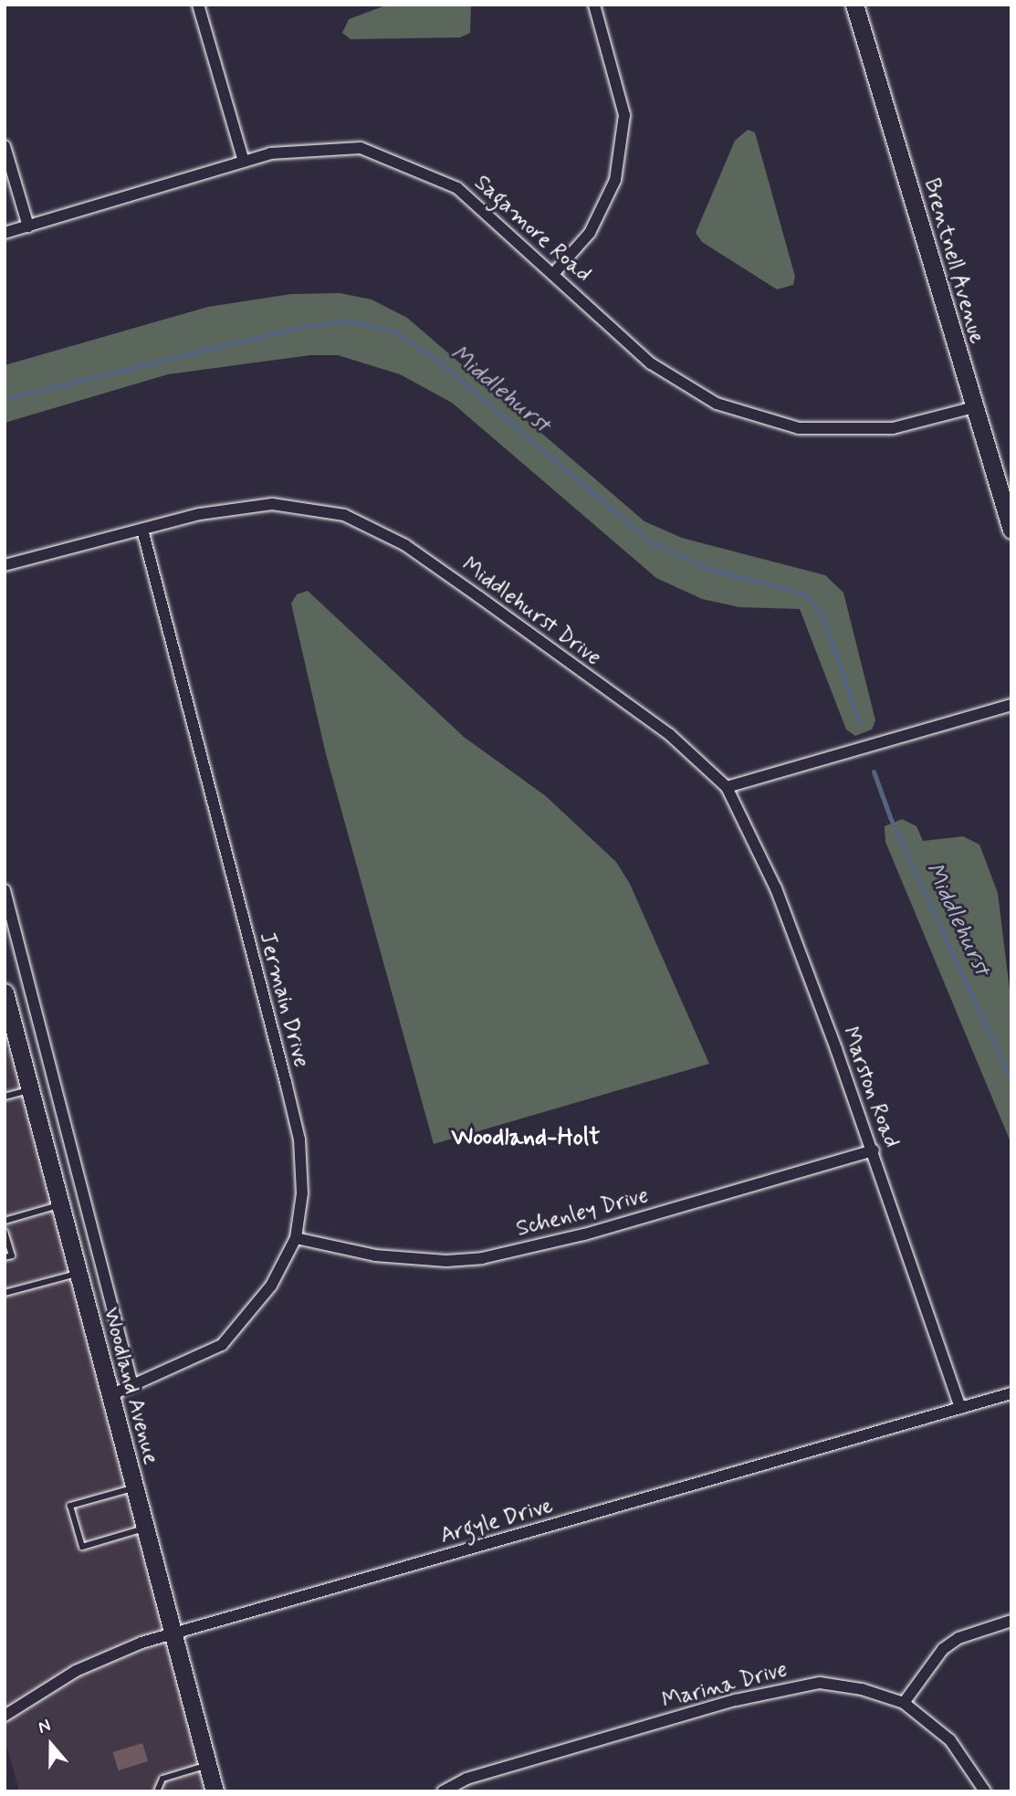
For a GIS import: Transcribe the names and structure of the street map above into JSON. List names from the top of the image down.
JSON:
{
  "streets": {
    "street": [
      "Sagamore Road",
      "Brentnell Avenue",
      "Middlehurst Drive",
      "Jermain Drive",
      "Marston Road",
      "Schenley Drive",
      "Woodland Avenue",
      "Argyle Drive",
      "Marina Drive"
    ]
  },
  "crossings": [
    ["Sagamore Road", "Brentnell Avenue"],
    ["Middlehurst Drive", "Jermain Drive"],
    ["Middlehurst Drive", "Marston Road"],
    ["Jermain Drive", "Schenley Drive"],
    ["Jermain Drive", "Woodland Avenue"],
    ["Marston Road", "Schenley Drive"],
    ["Marston Road", "Argyle Drive"],
    ["Woodland Avenue", "Argyle Drive"]
  ],
  "districts": ["Woodland-Holt"],
  "water": ["Middlehurst"],
  "north": "top"
}
